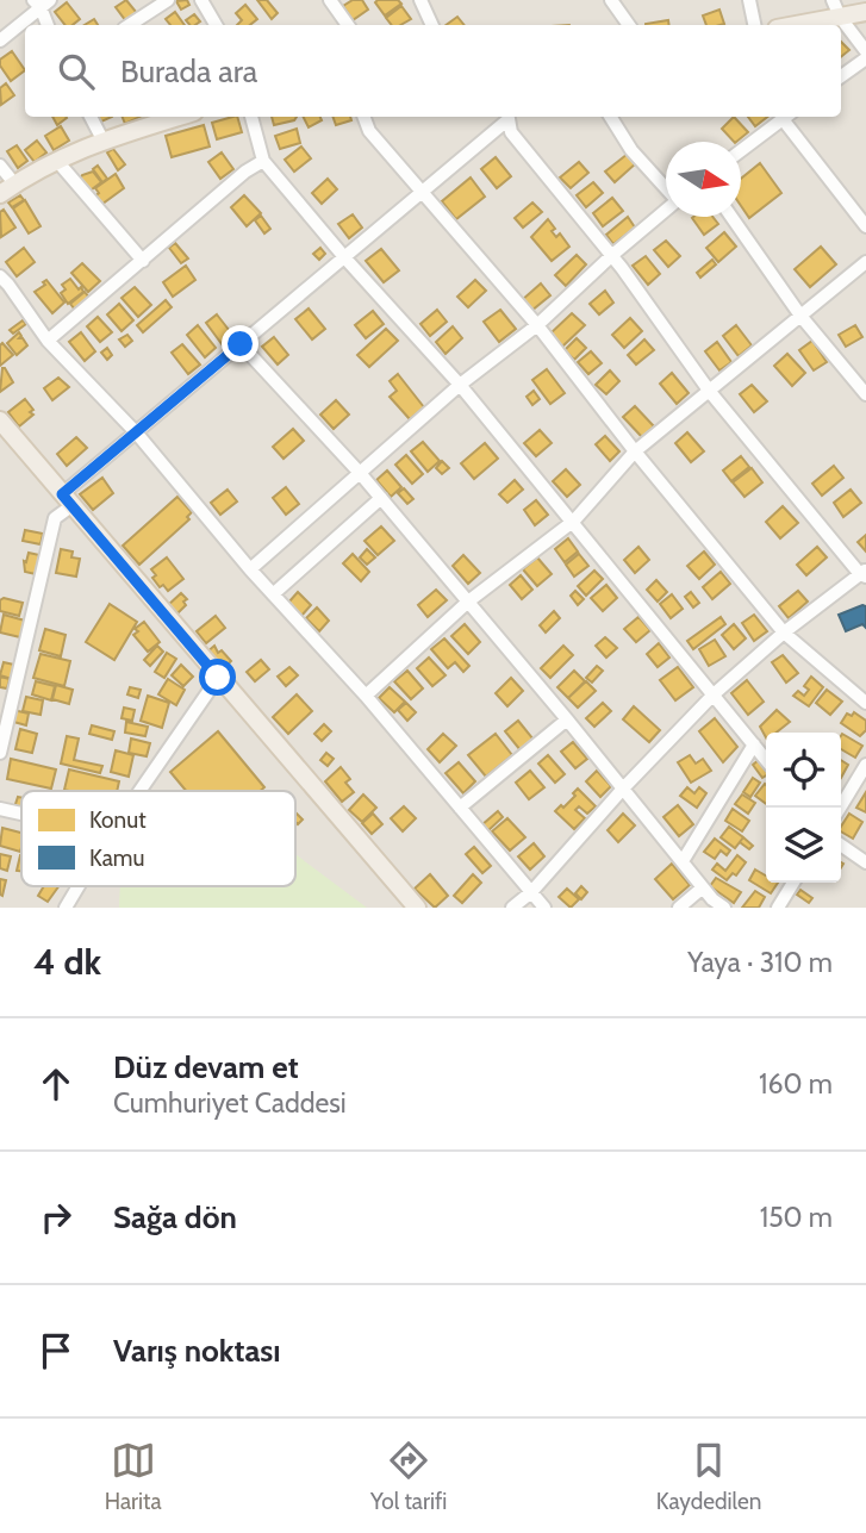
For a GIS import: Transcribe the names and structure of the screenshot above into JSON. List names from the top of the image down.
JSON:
{
  "legend": ["Konut", "Kamu"],
  "north": "right",
  "page": {
    "search": "Burada ara",
    "heading": ["4 dk", "Yaya · 310 m"],
    "list": [
      ["Düz devam et", "Cumhuriyet Caddesi", "160 m"],
      ["Sağa dön", "150 m"],
      "Varış noktası"
    ],
    "nav": ["Harita", "Yol tarifi", "Kaydedilen"]
  }
}
